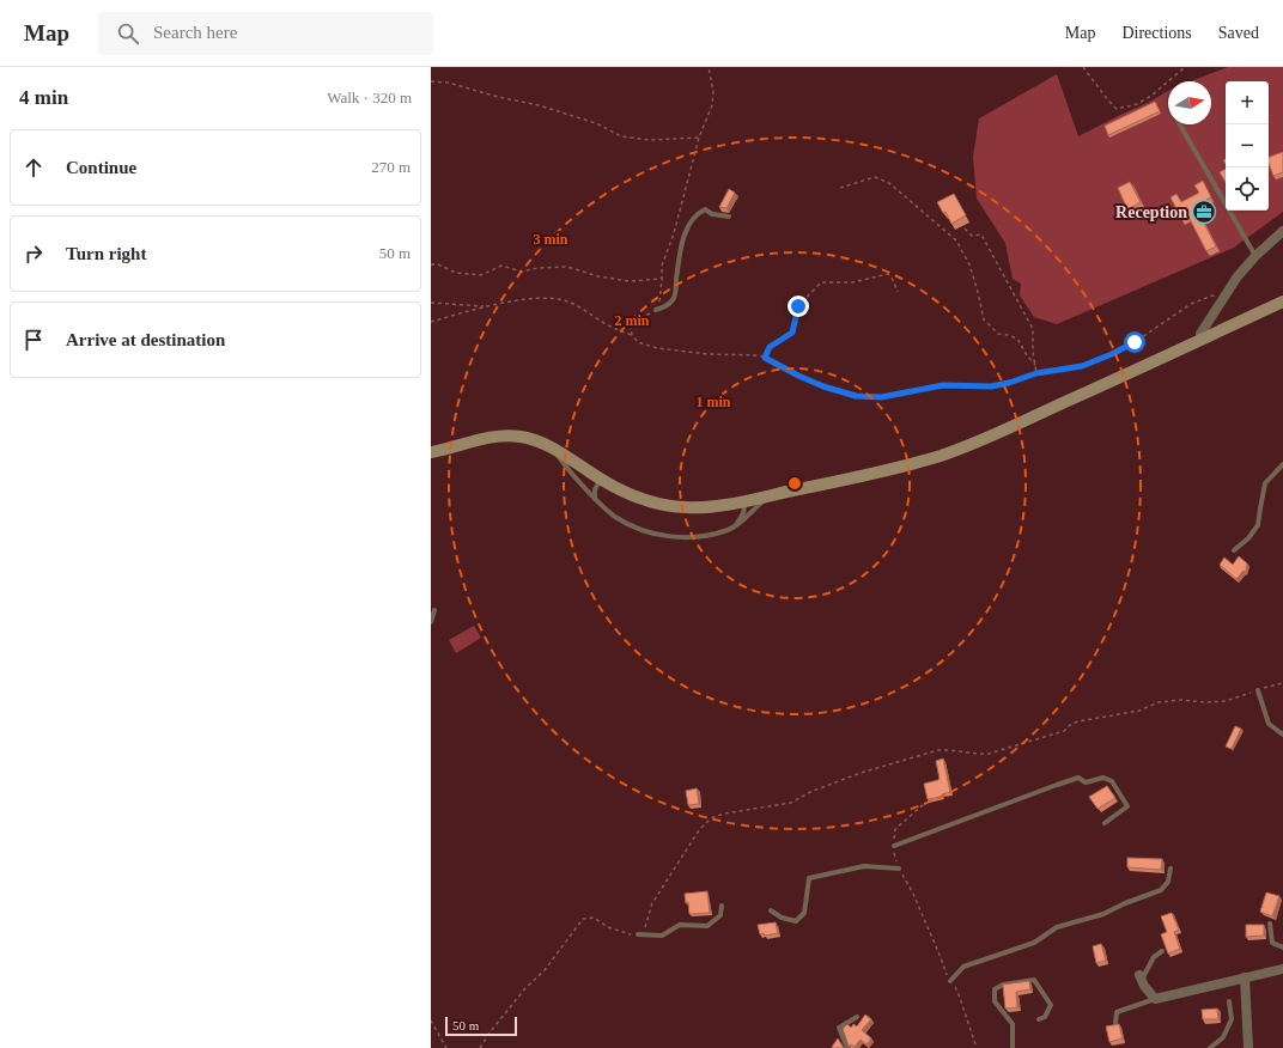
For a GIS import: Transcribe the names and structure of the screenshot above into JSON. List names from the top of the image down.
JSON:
{
  "places": {
    "office": ["Reception"]
  },
  "scale_bar": "50 m",
  "north": "right",
  "page": {
    "header": "Map",
    "search": "Search here",
    "nav": ["Map", "Directions", "Saved"],
    "heading": ["4 min", "Walk · 320 m"],
    "map_buttons": ["+", "−"],
    "list": [
      ["Continue", "270 m"],
      ["Turn right", "50 m"],
      "Arrive at destination"
    ],
    "scale": "50 m"
  },
  "rings": ["3 min", "2 min", "1 min"]
}
